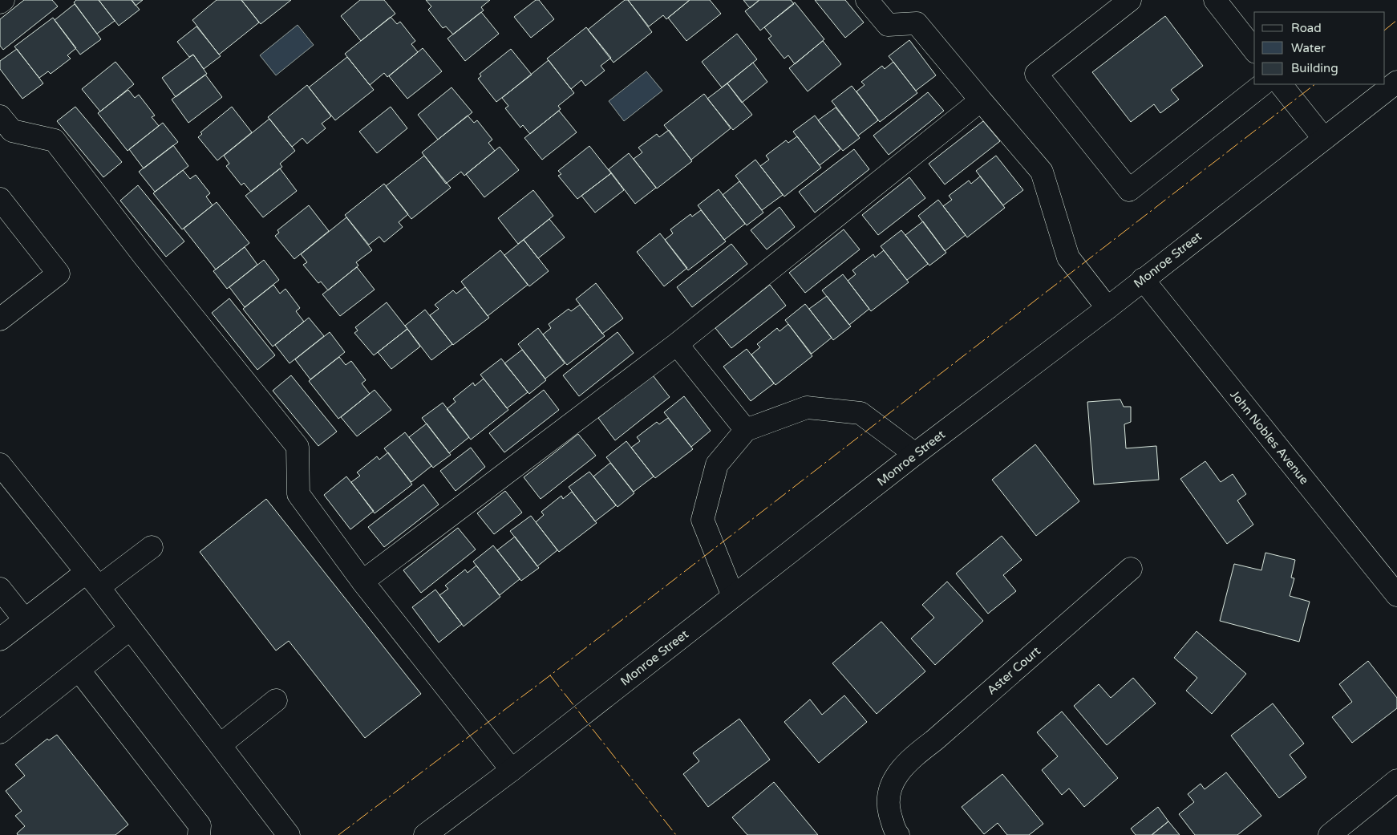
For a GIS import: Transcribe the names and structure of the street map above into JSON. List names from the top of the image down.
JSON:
{
  "streets": {
    "main road": ["Monroe Street", "John Nobles Avenue", "Aster Court"]
  },
  "crossings": [
    ["Monroe Street", "John Nobles Avenue"]
  ],
  "legend": ["Road", "Water", "Building"]
}
